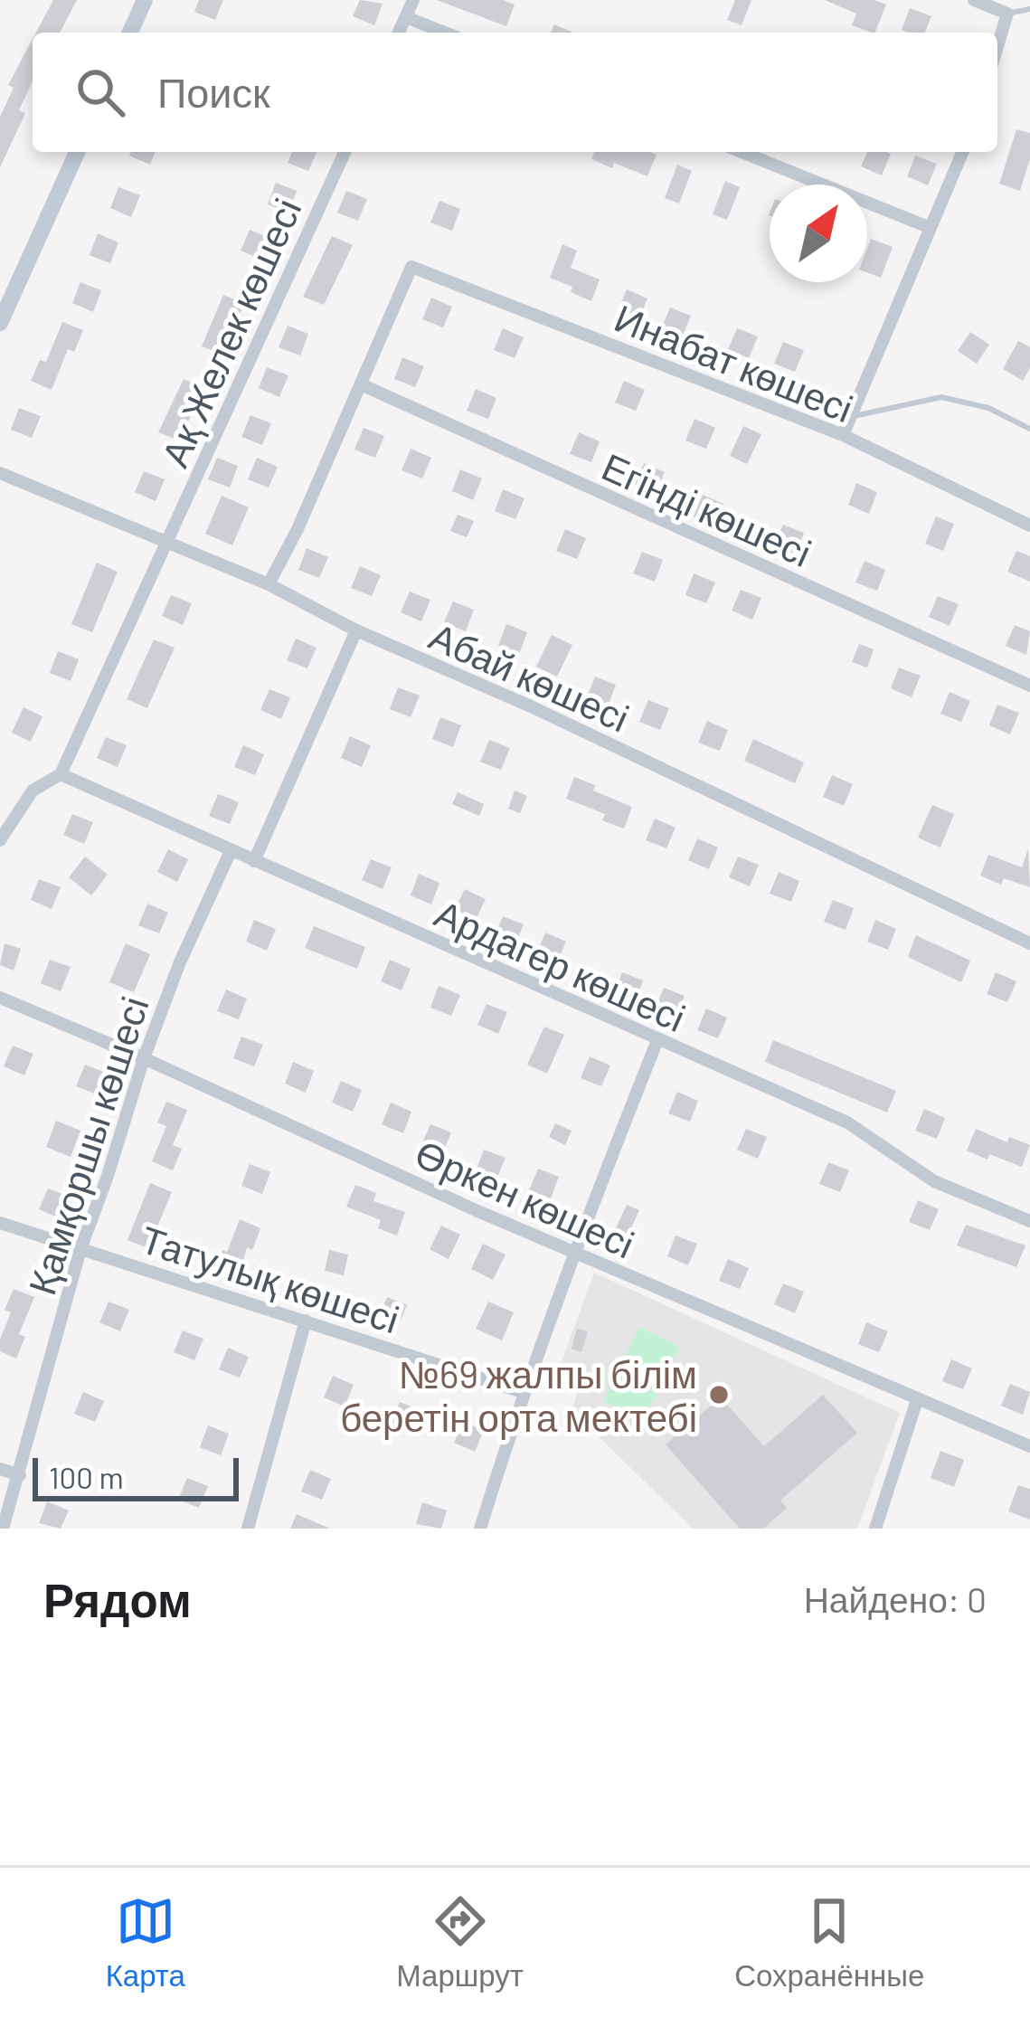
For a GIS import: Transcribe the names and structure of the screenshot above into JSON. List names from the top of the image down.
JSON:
{
  "streets": {
    "street": [
      "Ақ Желек көшесі",
      "Инабат көшесі",
      "Егінді көшесі",
      "Абай көшесі",
      "Ардагер көшесі",
      "Қамқоршы көшесі",
      "Өркен көшесі",
      "Татулық көшесі"
    ]
  },
  "crossings": [
    ["Ақ Желек көшесі", "Абай көшесі"],
    ["Ақ Желек көшесі", "Ардагер көшесі"],
    ["Инабат көшесі", "Егінді көшесі"],
    ["Ардагер көшесі", "Қамқоршы көшесі"],
    ["Қамқоршы көшесі", "Өркен көшесі"],
    ["Қамқоршы көшесі", "Татулық көшесі"]
  ],
  "places": ["№69 жалпы білім беретін орта мектебі"],
  "scale_bar": "100 m",
  "north": "top right",
  "page": {
    "search": "Поиск",
    "scale": "100 m",
    "heading": ["Рядом", "Найдено: 0"],
    "nav": ["Карта", "Маршрут", "Сохранённые"]
  }
}
